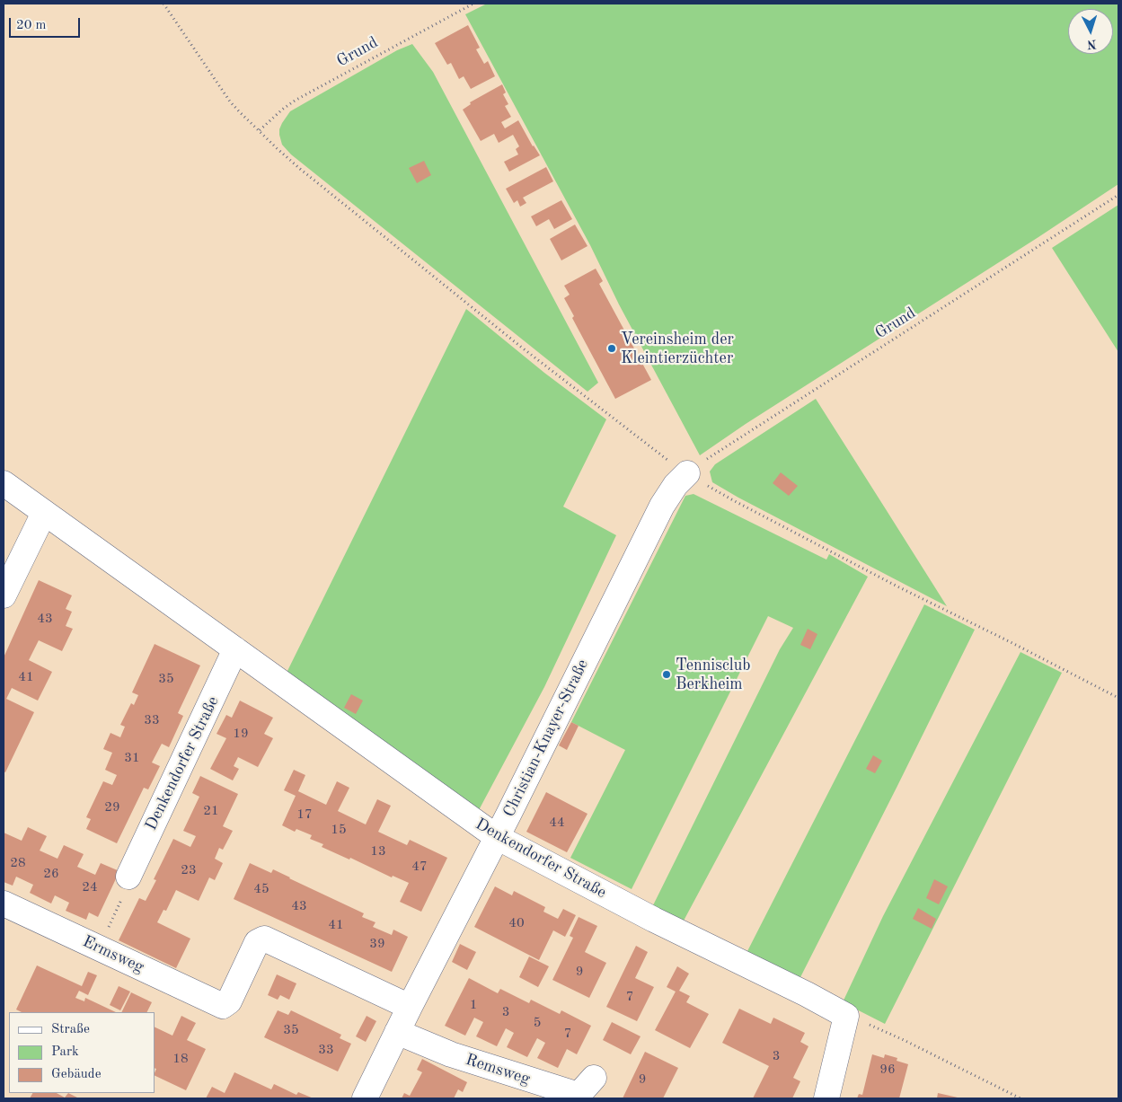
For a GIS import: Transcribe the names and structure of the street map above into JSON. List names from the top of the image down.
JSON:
{
  "streets": {
    "street": [
      "Christian-Knayer-Straße",
      "Denkendorfer Straße",
      "Ermsweg",
      "Remsweg"
    ],
    "path": ["Grund"]
  },
  "crossings": [
    ["Grund", "Christian-Knayer-Straße"],
    ["Christian-Knayer-Straße", "Denkendorfer Straße"],
    ["Christian-Knayer-Straße", "Ermsweg"],
    ["Christian-Knayer-Straße", "Remsweg"]
  ],
  "places": ["Vereinsheim der Kleintierzüchter", "Tennisclub Berkheim"],
  "house_numbers": [
    "43",
    "41",
    "35",
    "33",
    "19",
    "31",
    "29",
    "21",
    "17",
    "44",
    "15",
    "13",
    "28",
    "47",
    "23",
    "26",
    "24",
    "45",
    "43",
    "40",
    "41",
    "39",
    "9",
    "7",
    "1",
    "3",
    "5",
    "35",
    "7",
    "33",
    "3",
    "18",
    "96",
    "9"
  ],
  "legend": ["Straße", "Park", "Gebäude"],
  "scale_bar": "20 m",
  "north": "bottom"
}
